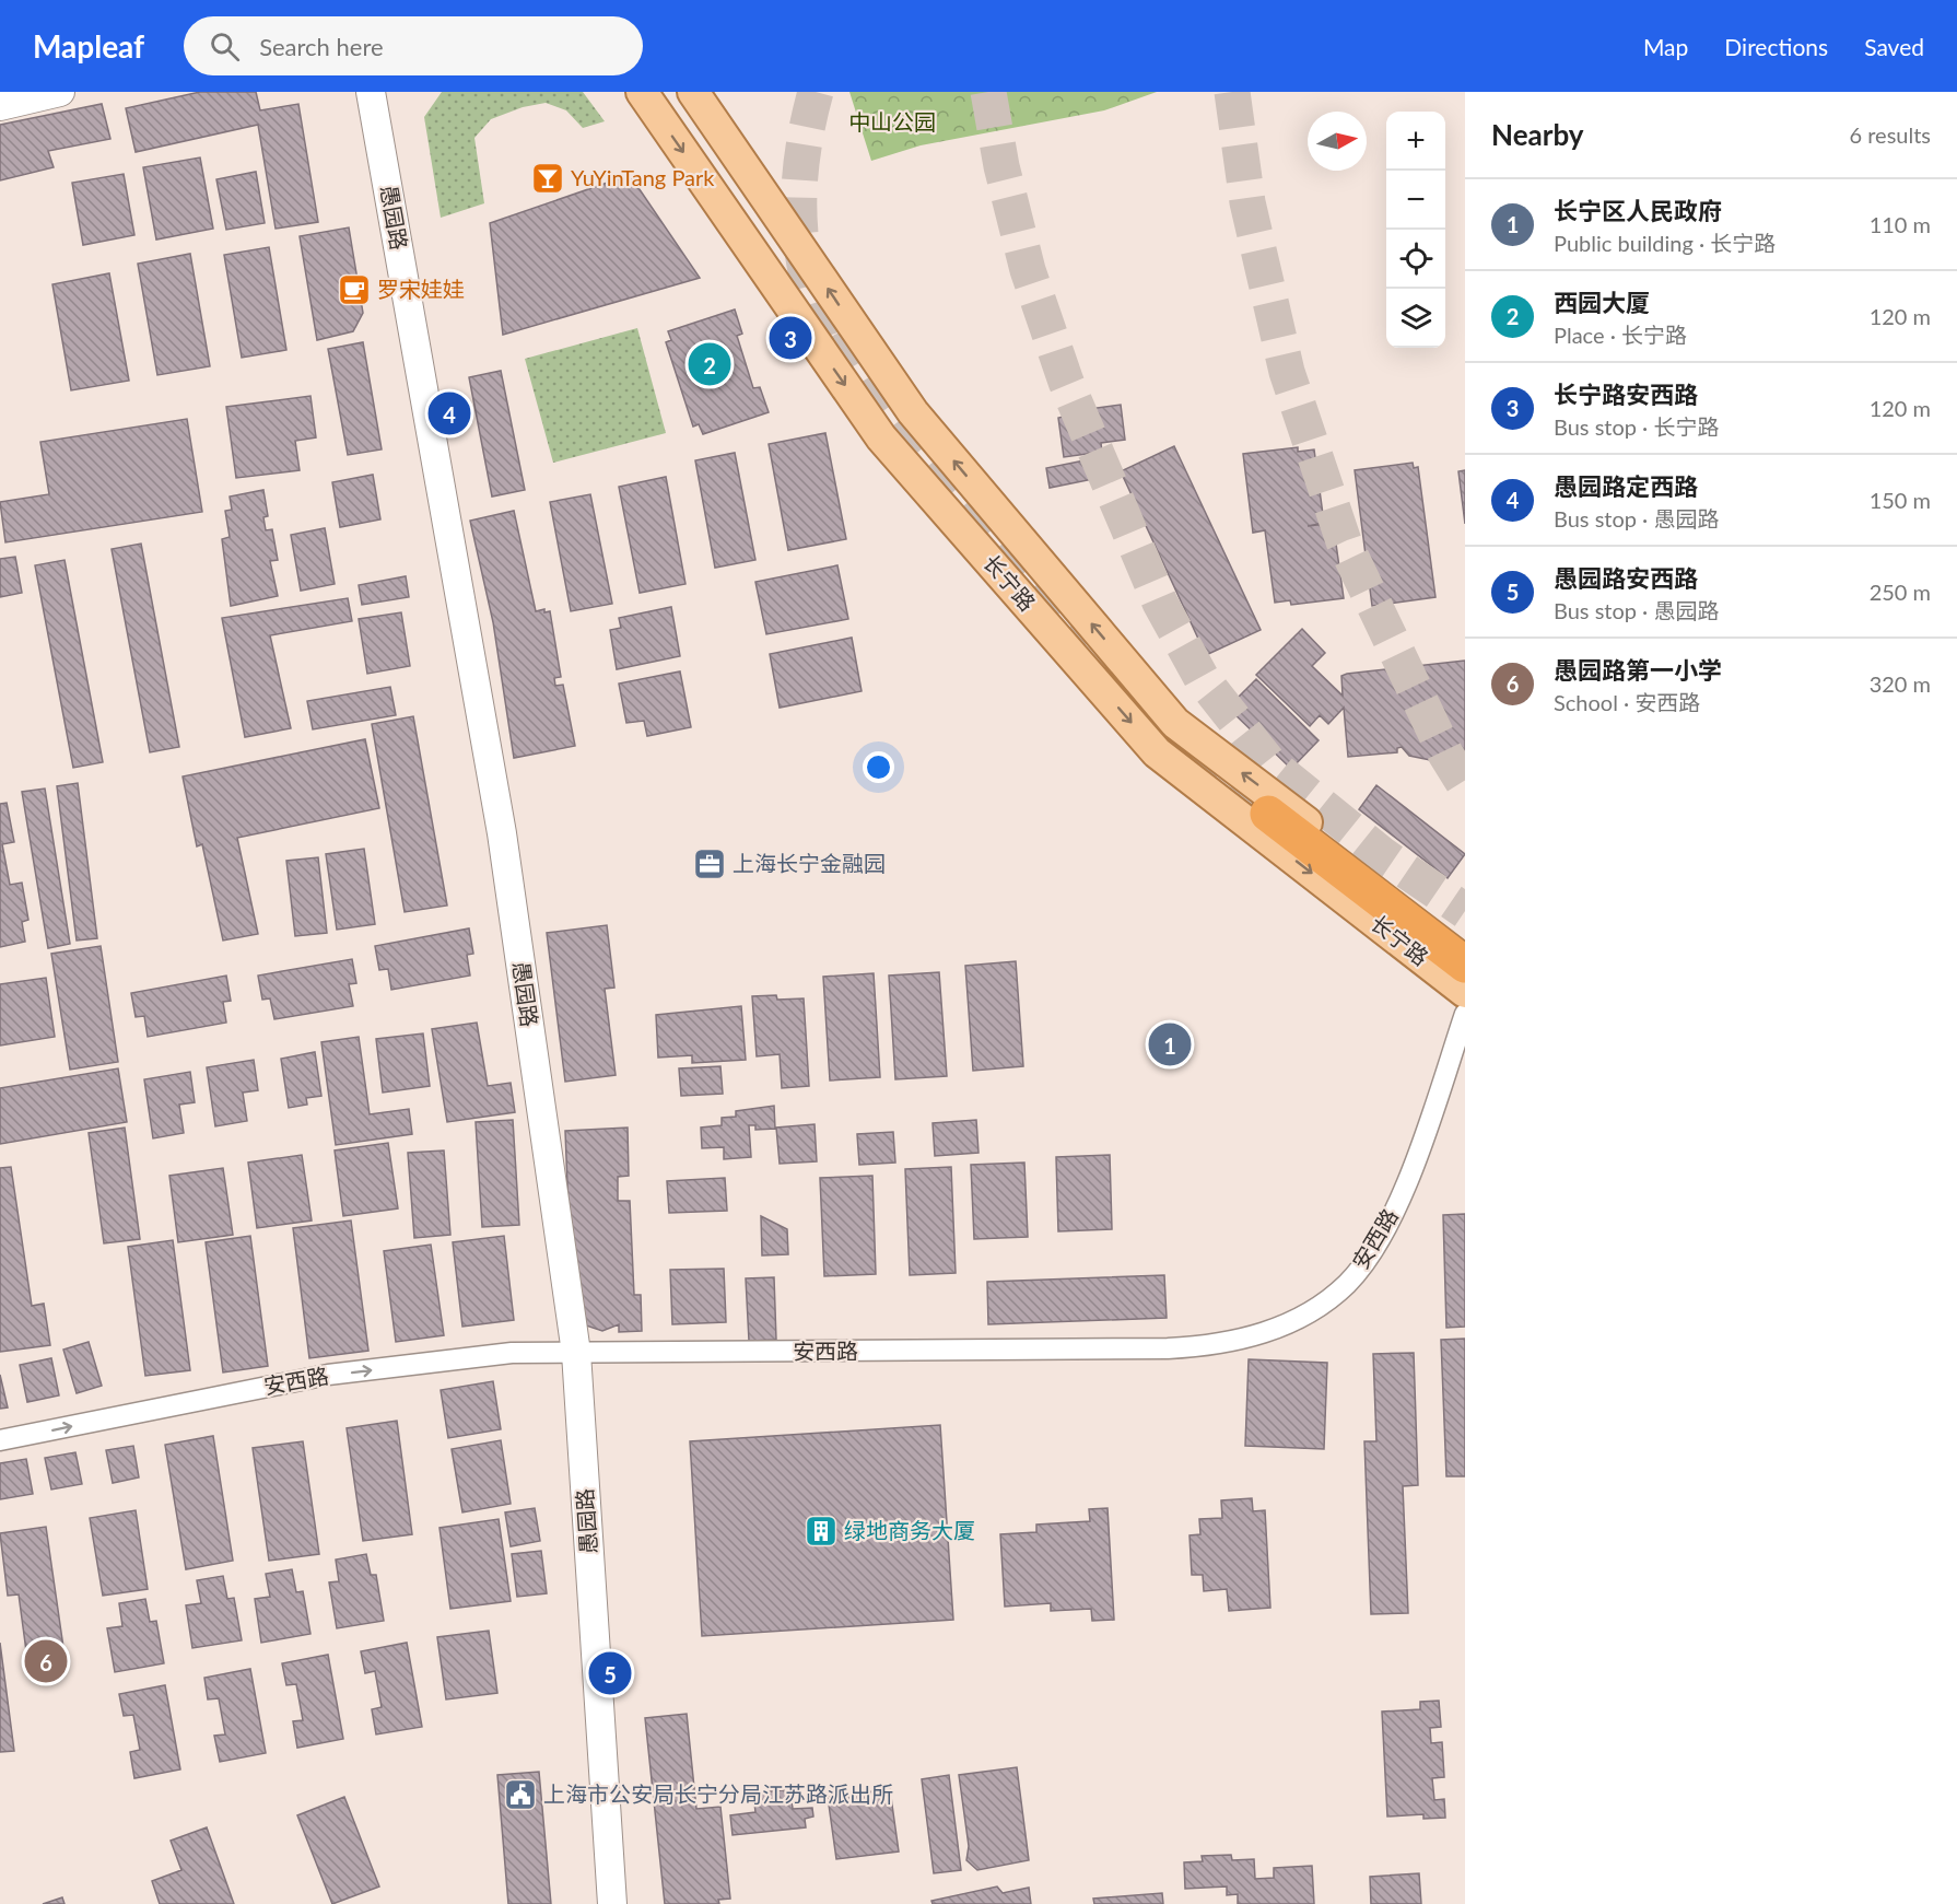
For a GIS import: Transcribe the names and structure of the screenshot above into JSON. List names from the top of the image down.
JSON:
{
  "streets": {
    "main road": ["愚园路", "长宁路"],
    "street": ["安西路"]
  },
  "crossings": [
    ["愚园路", "安西路"]
  ],
  "parks": ["中山公园"],
  "places": {
    "bar": ["YuYinTang Park"],
    "cafe": ["罗宋娃娃"],
    "office": ["上海长宁金融园"],
    "building": ["绿地商务大厦"],
    "public building": ["上海市公安局长宁分局江苏路派出所"]
  },
  "north": "right",
  "page": {
    "header": "Mapleaf",
    "search": "Search here",
    "nav": ["Map", "Directions", "Saved"],
    "heading": ["Nearby", "6 results"],
    "map_buttons": ["+", "−"],
    "list": [
      {
        "mark": "1",
        "name": "长宁区人民政府",
        "note": "Public building · 长宁路",
        "value": "110 m"
      },
      {
        "mark": "2",
        "name": "西园大厦",
        "note": "Place · 长宁路",
        "value": "120 m"
      },
      {
        "mark": "3",
        "name": "长宁路安西路",
        "note": "Bus stop · 长宁路",
        "value": "120 m"
      },
      {
        "mark": "4",
        "name": "愚园路定西路",
        "note": "Bus stop · 愚园路",
        "value": "150 m"
      },
      {
        "mark": "5",
        "name": "愚园路安西路",
        "note": "Bus stop · 愚园路",
        "value": "250 m"
      },
      {
        "mark": "6",
        "name": "愚园路第一小学",
        "note": "School · 安西路",
        "value": "320 m"
      }
    ],
    "pins": [
      "3",
      "2",
      "4",
      "1",
      "6",
      "5"
    ]
  }
}
